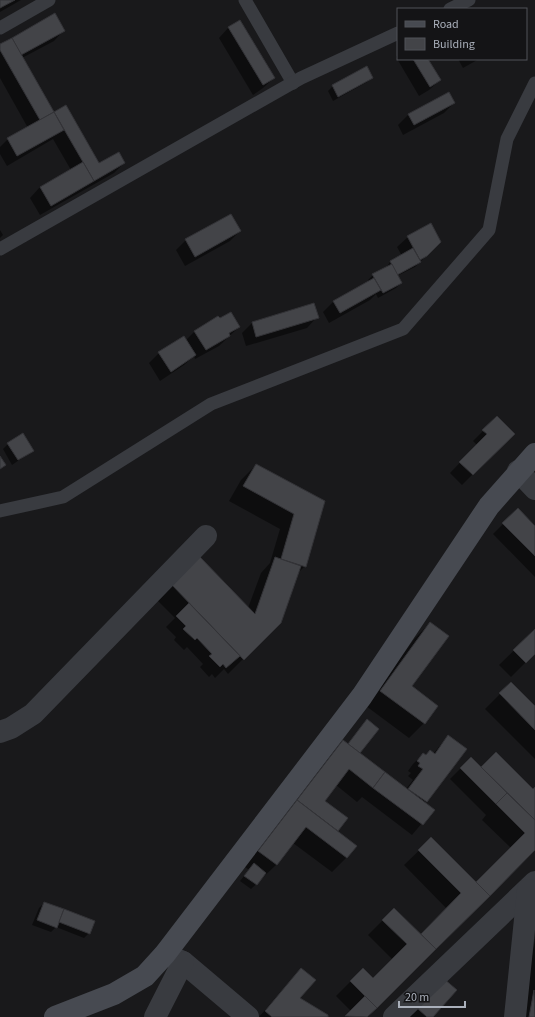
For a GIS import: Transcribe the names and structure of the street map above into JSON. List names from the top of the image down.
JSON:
{
  "legend": ["Road", "Building"],
  "scale_bar": "20 m"
}
